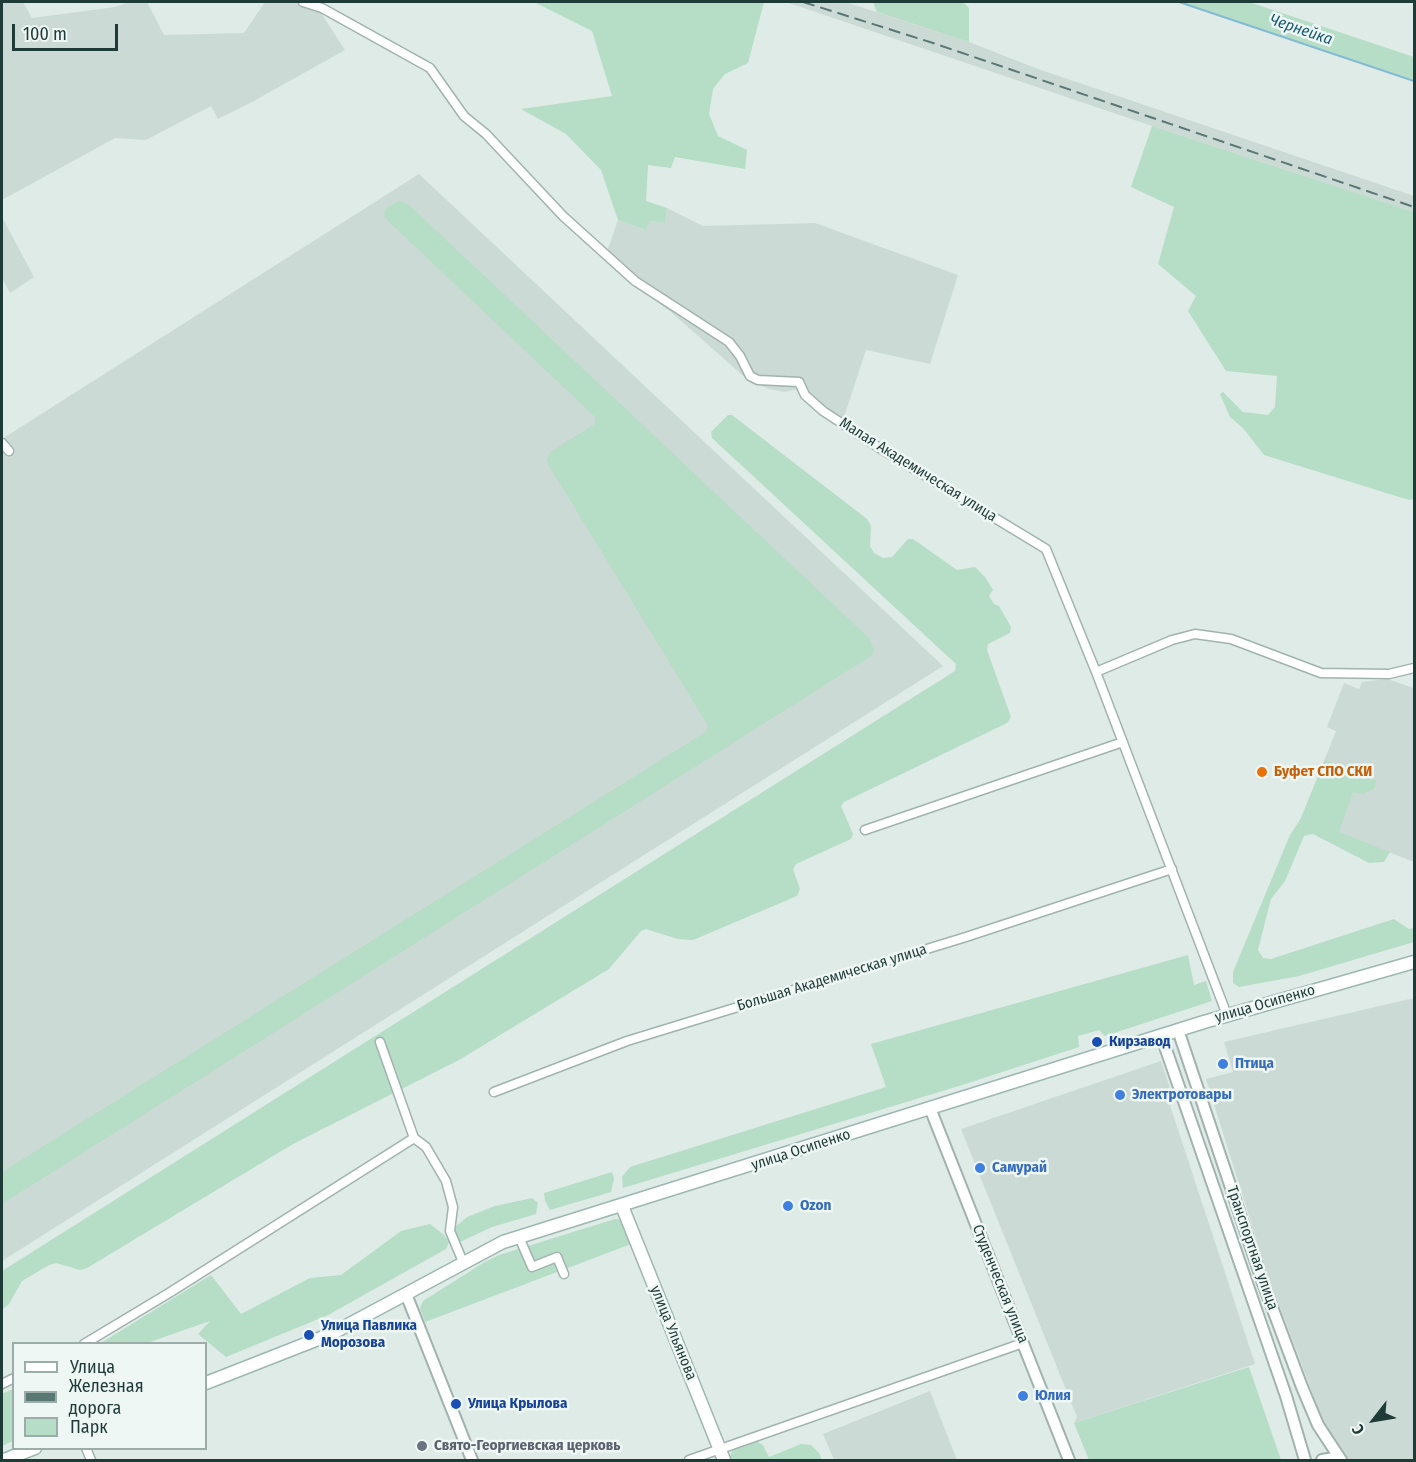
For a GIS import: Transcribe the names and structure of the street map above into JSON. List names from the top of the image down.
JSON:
{
  "streets": {
    "main road": ["улица Осипенко", "улица Ульянова"],
    "street": [
      "Малая Академическая улица",
      "Большая Академическая улица",
      "Транспортная улица",
      "Студенческая улица"
    ]
  },
  "crossings": [
    ["улица Осипенко", "Транспортная улица"],
    ["улица Осипенко", "Студенческая улица"],
    ["улица Осипенко", "улица Ульянова"]
  ],
  "water": ["Чернейка"],
  "places": [
    "Буфет СПО СКИ",
    "Кирзавод",
    "Птица",
    "Электротовары",
    "Самурай",
    "Ozon",
    "Улица Павлика Морозова",
    "Юлия",
    "Улица Крылова",
    "Свято-Георгиевская церковь"
  ],
  "legend": ["Улица", "Железная дорога", "Парк"],
  "scale_bar": "100 m",
  "north": "bottom left"
}
